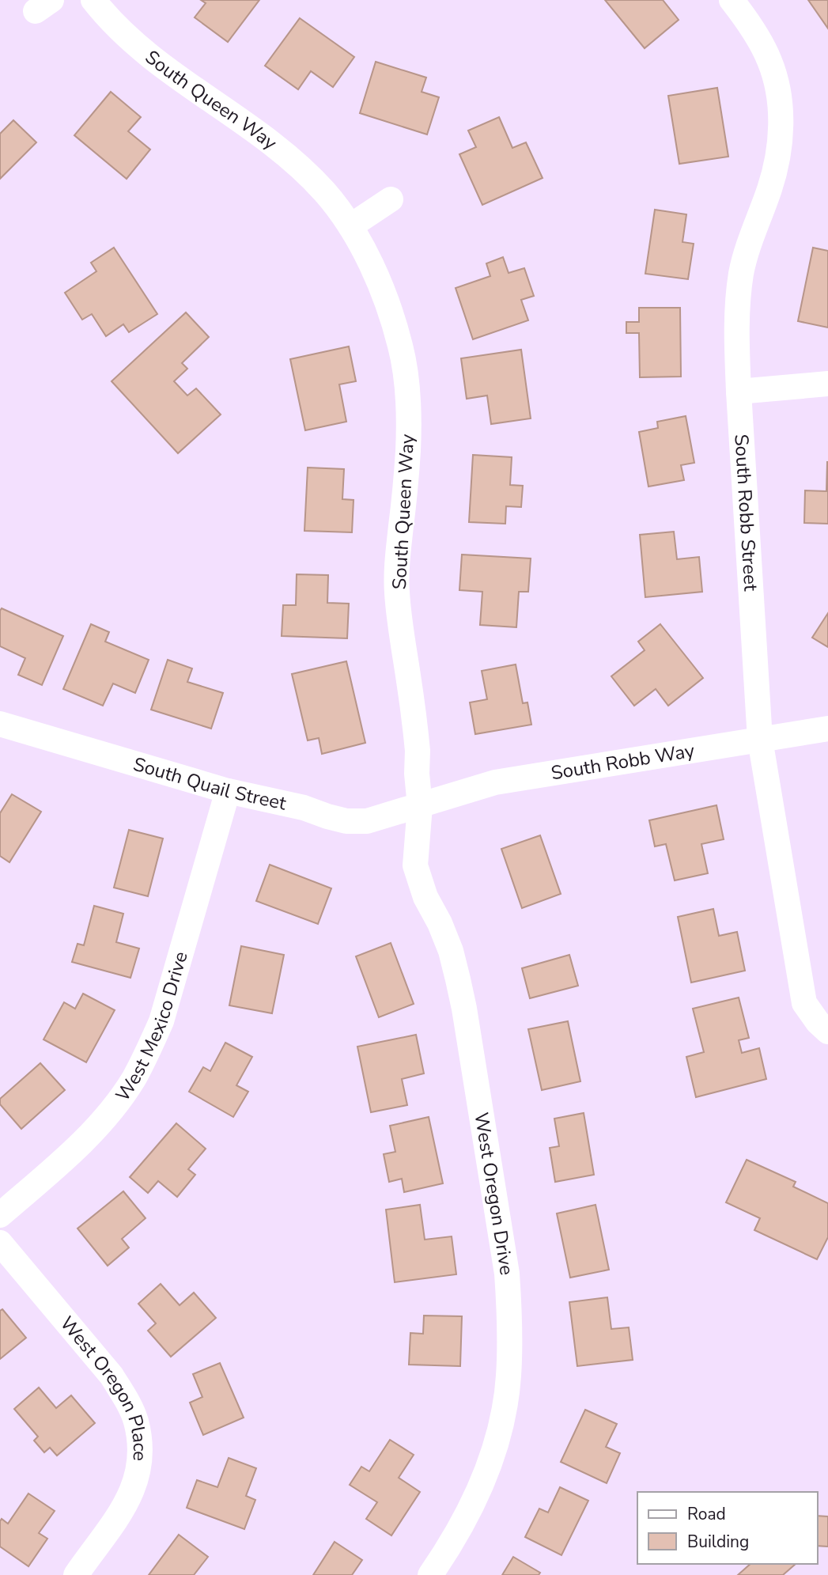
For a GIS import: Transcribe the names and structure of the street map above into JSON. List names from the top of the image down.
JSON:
{
  "streets": {
    "street": [
      "South Queen Way",
      "South Robb Street",
      "South Robb Way",
      "South Quail Street",
      "West Mexico Drive",
      "West Oregon Drive",
      "West Oregon Place"
    ]
  },
  "crossings": [
    ["South Queen Way", "South Robb Way"],
    ["South Queen Way", "South Quail Street"],
    ["South Queen Way", "West Oregon Drive"],
    ["South Robb Street", "South Robb Way"],
    ["South Robb Way", "South Quail Street"],
    ["South Robb Way", "West Oregon Drive"],
    ["South Quail Street", "West Mexico Drive"],
    ["South Quail Street", "West Oregon Drive"]
  ],
  "legend": ["Road", "Building"]
}
